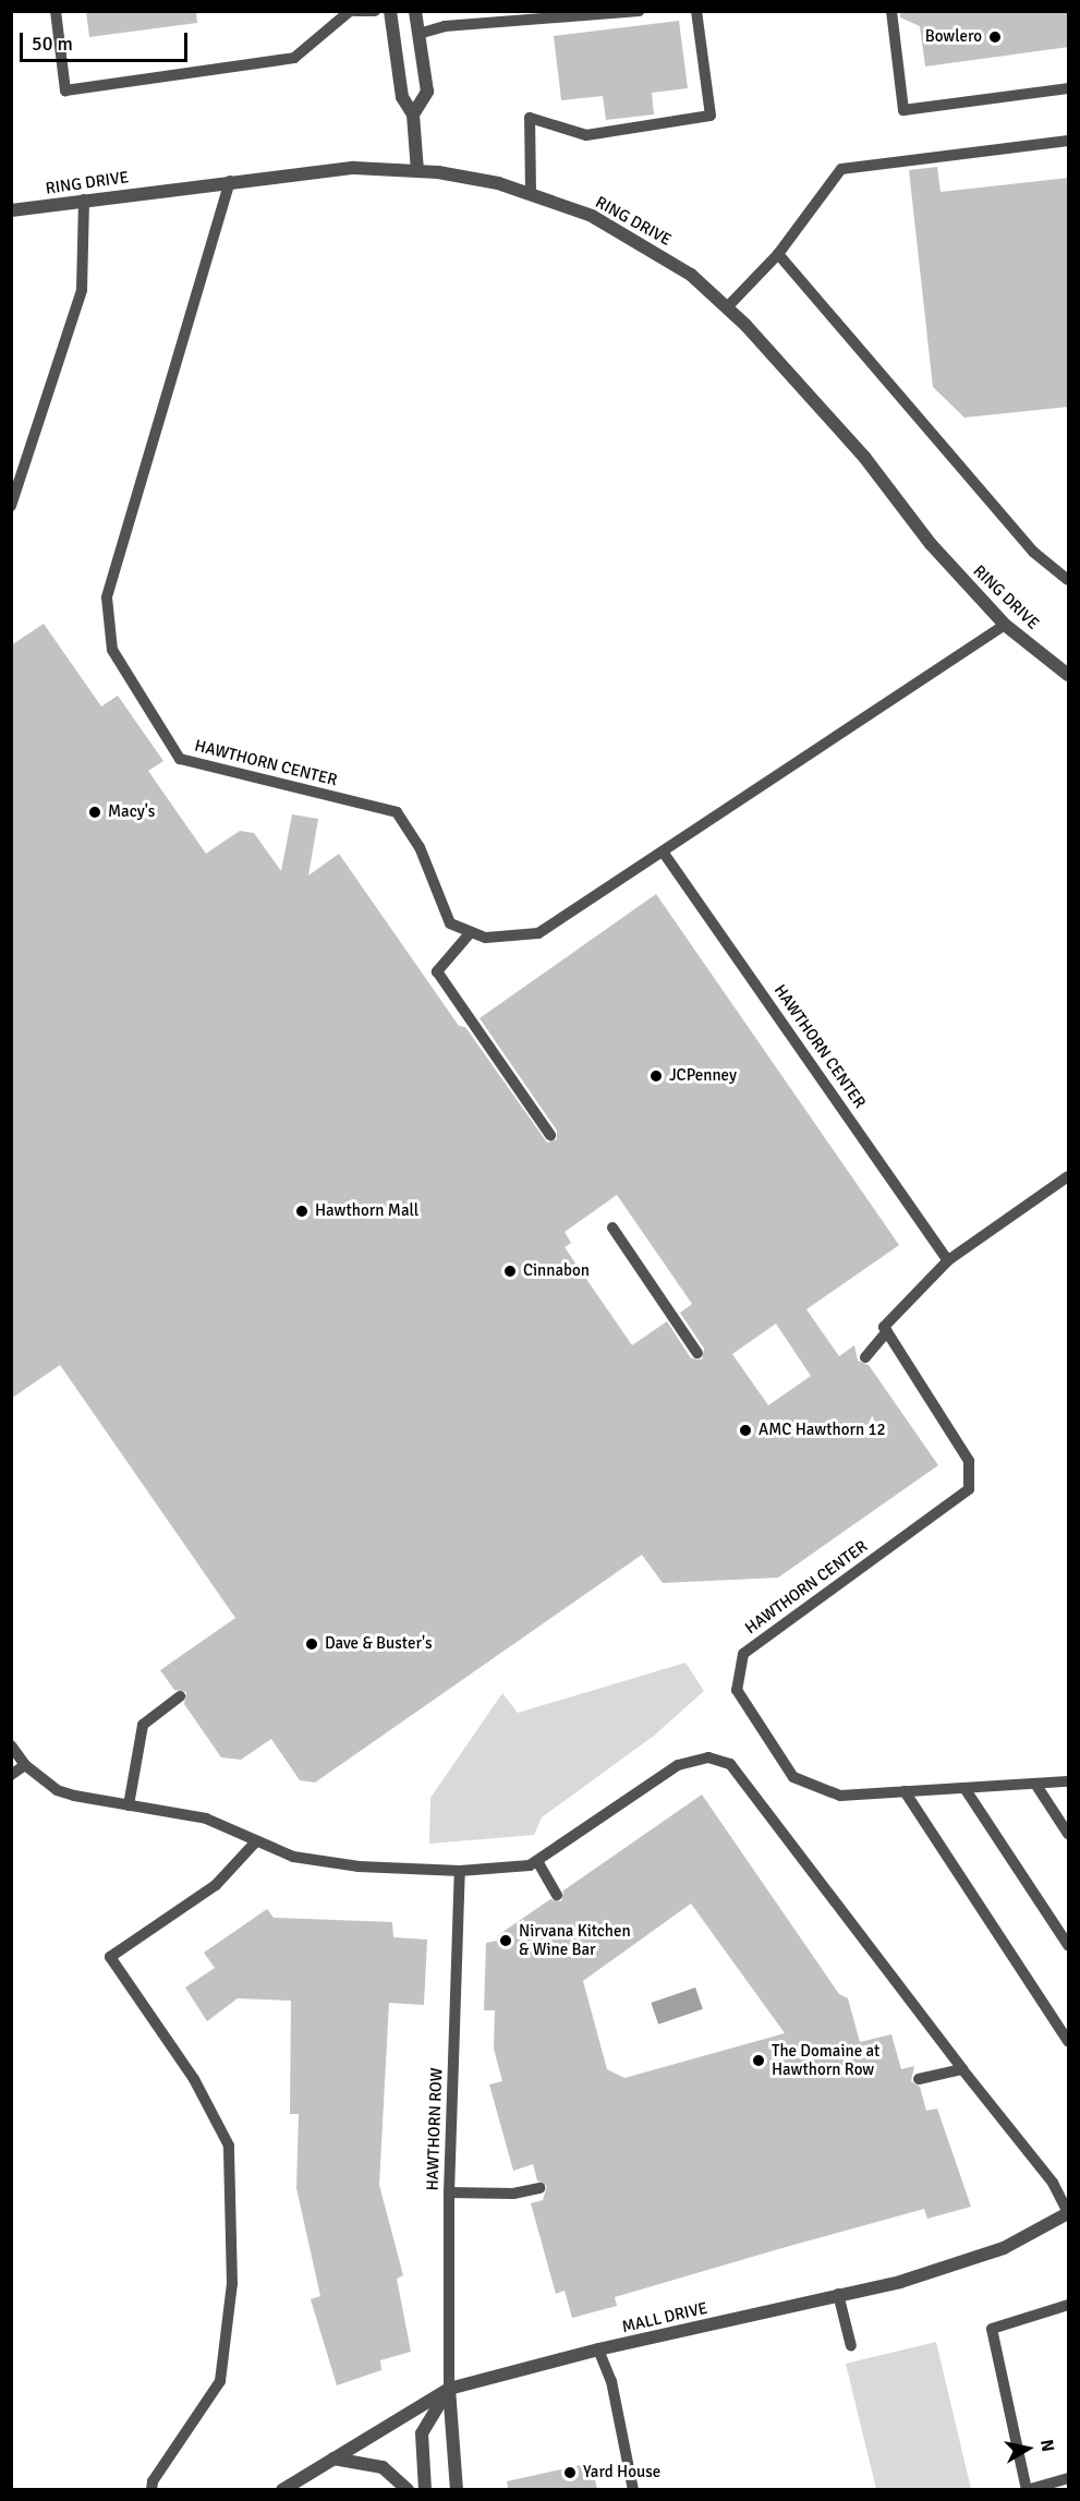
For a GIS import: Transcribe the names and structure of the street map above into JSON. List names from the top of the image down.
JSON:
{
  "streets": {
    "street": ["RING DRIVE", "MALL DRIVE"],
    "lane": ["HAWTHORN CENTER", "HAWTHORN ROW"]
  },
  "crossings": [
    ["RING DRIVE", "HAWTHORN CENTER"],
    ["HAWTHORN ROW", "MALL DRIVE"]
  ],
  "places": [
    "Bowlero",
    "Macy's",
    "JCPenney",
    "Hawthorn Mall",
    "Cinnabon",
    "AMC Hawthorn 12",
    "Dave & Buster's",
    "Nirvana Kitchen & Wine Bar",
    "The Domaine at Hawthorn Row",
    "Yard House"
  ],
  "scale_bar": "50 m",
  "north": "right"
}
